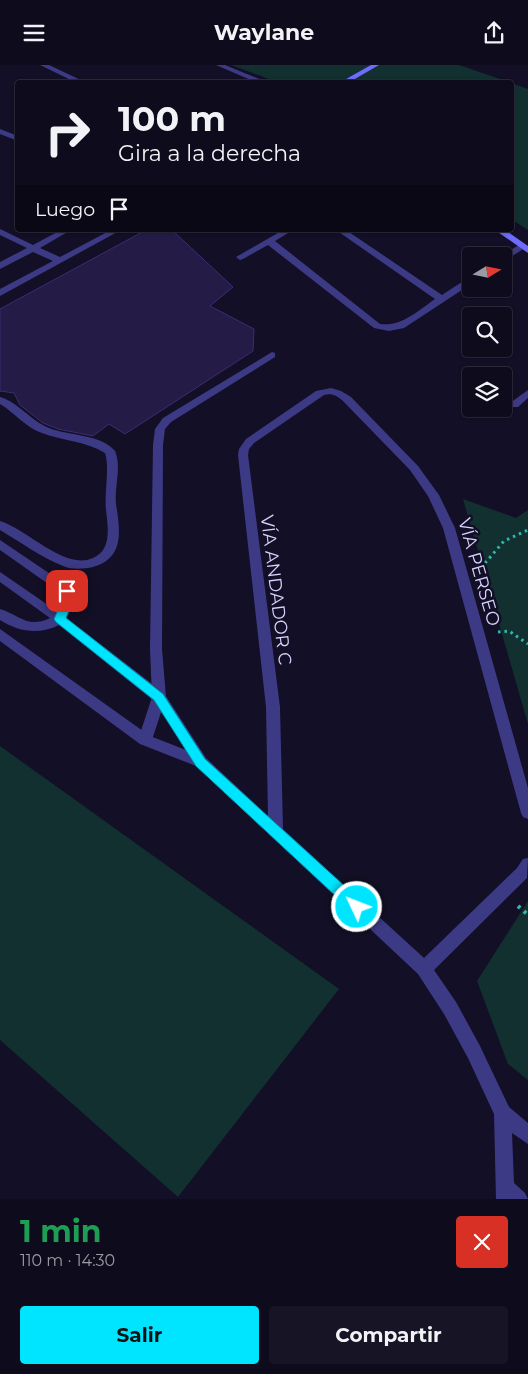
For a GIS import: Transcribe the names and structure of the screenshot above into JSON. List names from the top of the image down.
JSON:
{
  "streets": {
    "street": ["VÍA PERSEO", "VÍA ANDADOR C"]
  },
  "crossings": [
    ["VÍA PERSEO", "VÍA ANDADOR C"]
  ],
  "north": "right",
  "page": {
    "header": "Waylane",
    "turn": ["100 m", "Gira a la derecha"],
    "then": "Luego",
    "heading": ["1 min", "110 m · 14:30"],
    "buttons": ["Salir", "Compartir"]
  }
}
